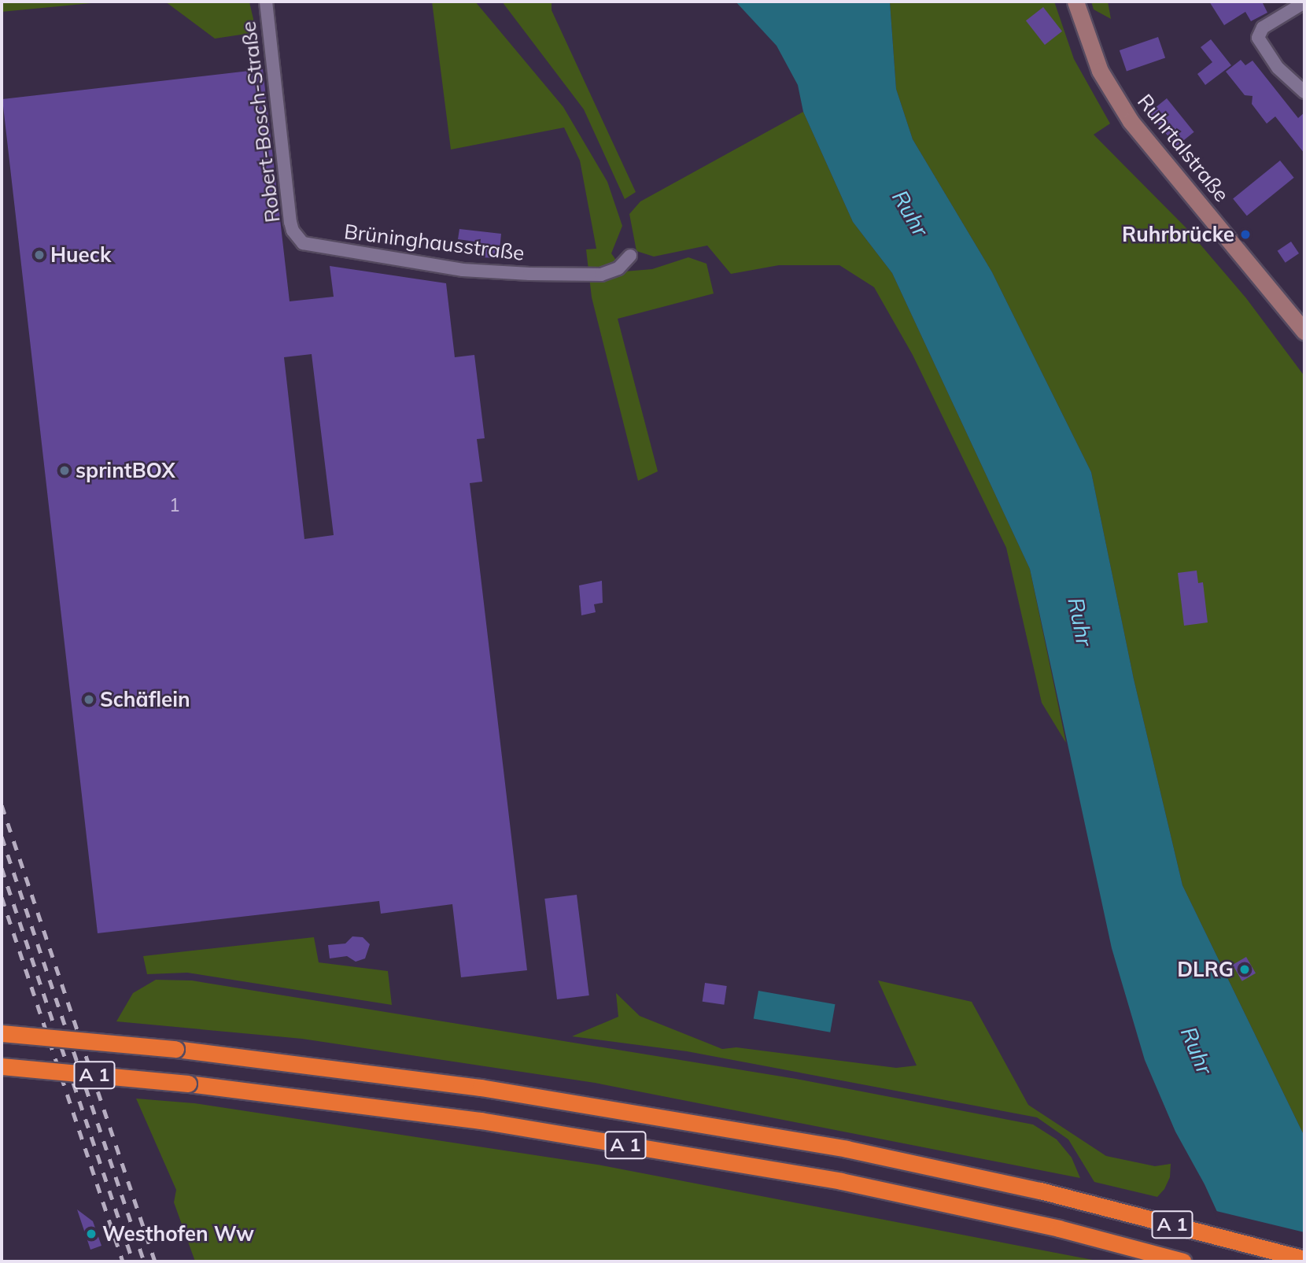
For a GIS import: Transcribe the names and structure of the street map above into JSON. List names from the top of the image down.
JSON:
{
  "streets": {
    "highway": ["A 1"],
    "main road": ["Ruhrtalstraße"],
    "street": ["Robert-Bosch-Straße", "Brüninghausstraße"]
  },
  "crossings": [
    ["Robert-Bosch-Straße", "Brüninghausstraße"]
  ],
  "water": ["Ruhr"],
  "places": [
    "Ruhrbrücke",
    "Hueck",
    "sprintBOX",
    "Schäflein",
    "DLRG",
    "Westhofen Ww"
  ],
  "house_numbers": ["1"]
}
